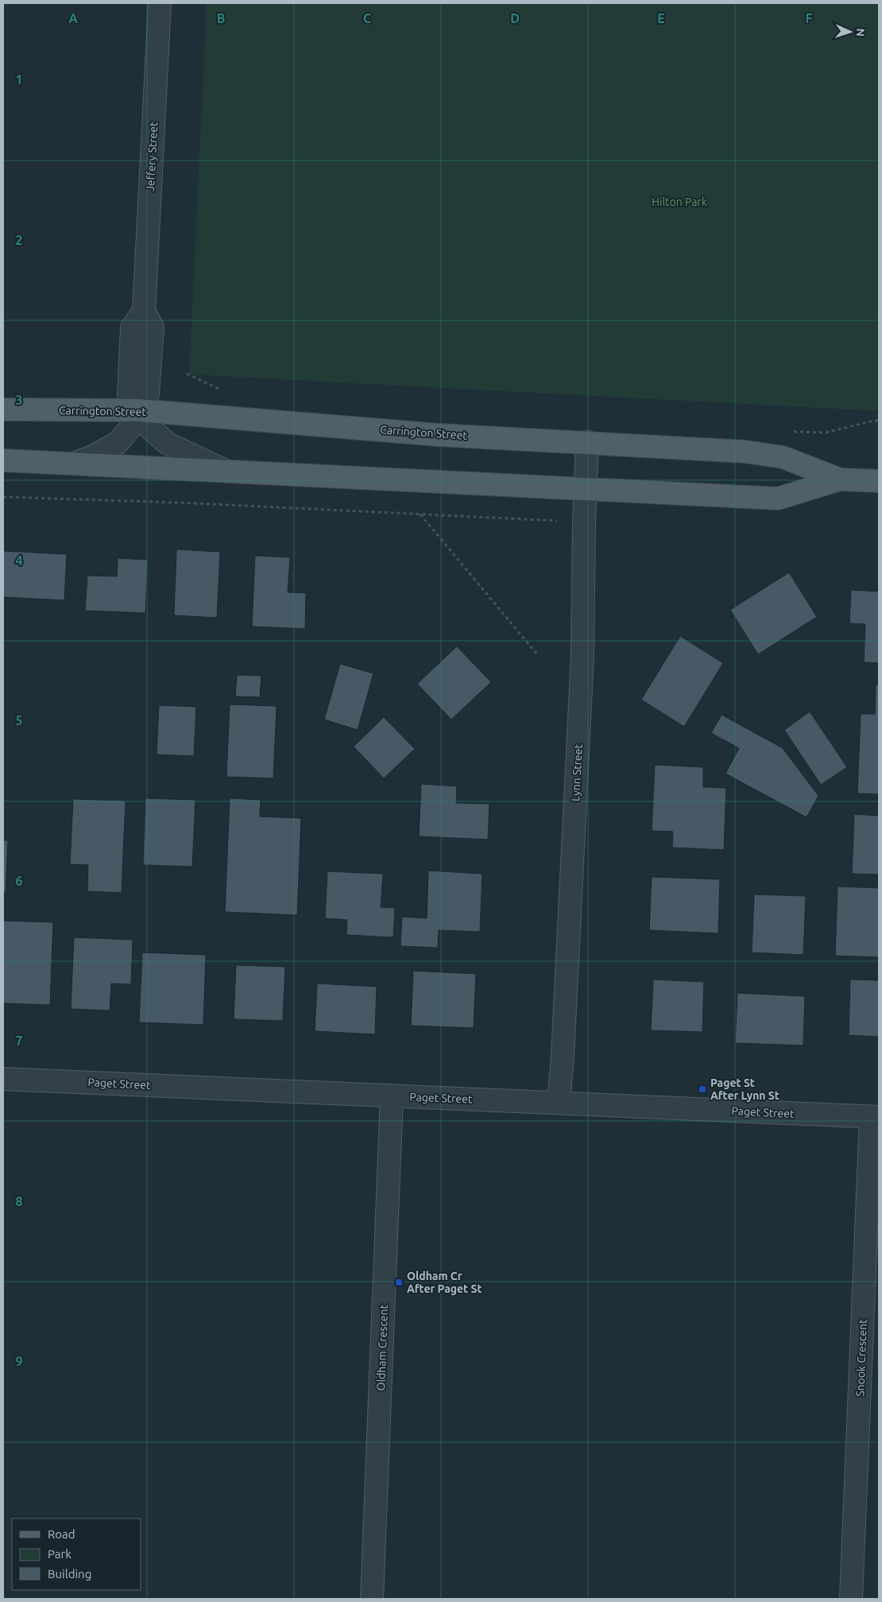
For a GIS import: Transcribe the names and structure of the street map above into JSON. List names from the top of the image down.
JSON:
{
  "streets": {
    "main road": ["Carrington Street"],
    "street": [
      "Jeffery Street",
      "Lynn Street",
      "Paget Street",
      "Oldham Crescent",
      "Snook Crescent"
    ]
  },
  "crossings": [
    ["Jeffery Street", "Carrington Street"],
    ["Carrington Street", "Lynn Street"],
    ["Lynn Street", "Paget Street"],
    ["Paget Street", "Oldham Crescent"],
    ["Paget Street", "Snook Crescent"]
  ],
  "parks": ["Hilton Park"],
  "places": {
    "transit": ["Paget St After Lynn St", "Oldham Cr After Paget St"]
  },
  "legend": ["Road", "Park", "Building"],
  "north": "right",
  "grid": {
    "columns": [
      "A",
      "B",
      "C",
      "D",
      "E",
      "F"
    ],
    "rows": [
      "1",
      "2",
      "3",
      "4",
      "5",
      "6",
      "7",
      "8",
      "9"
    ]
  }
}
